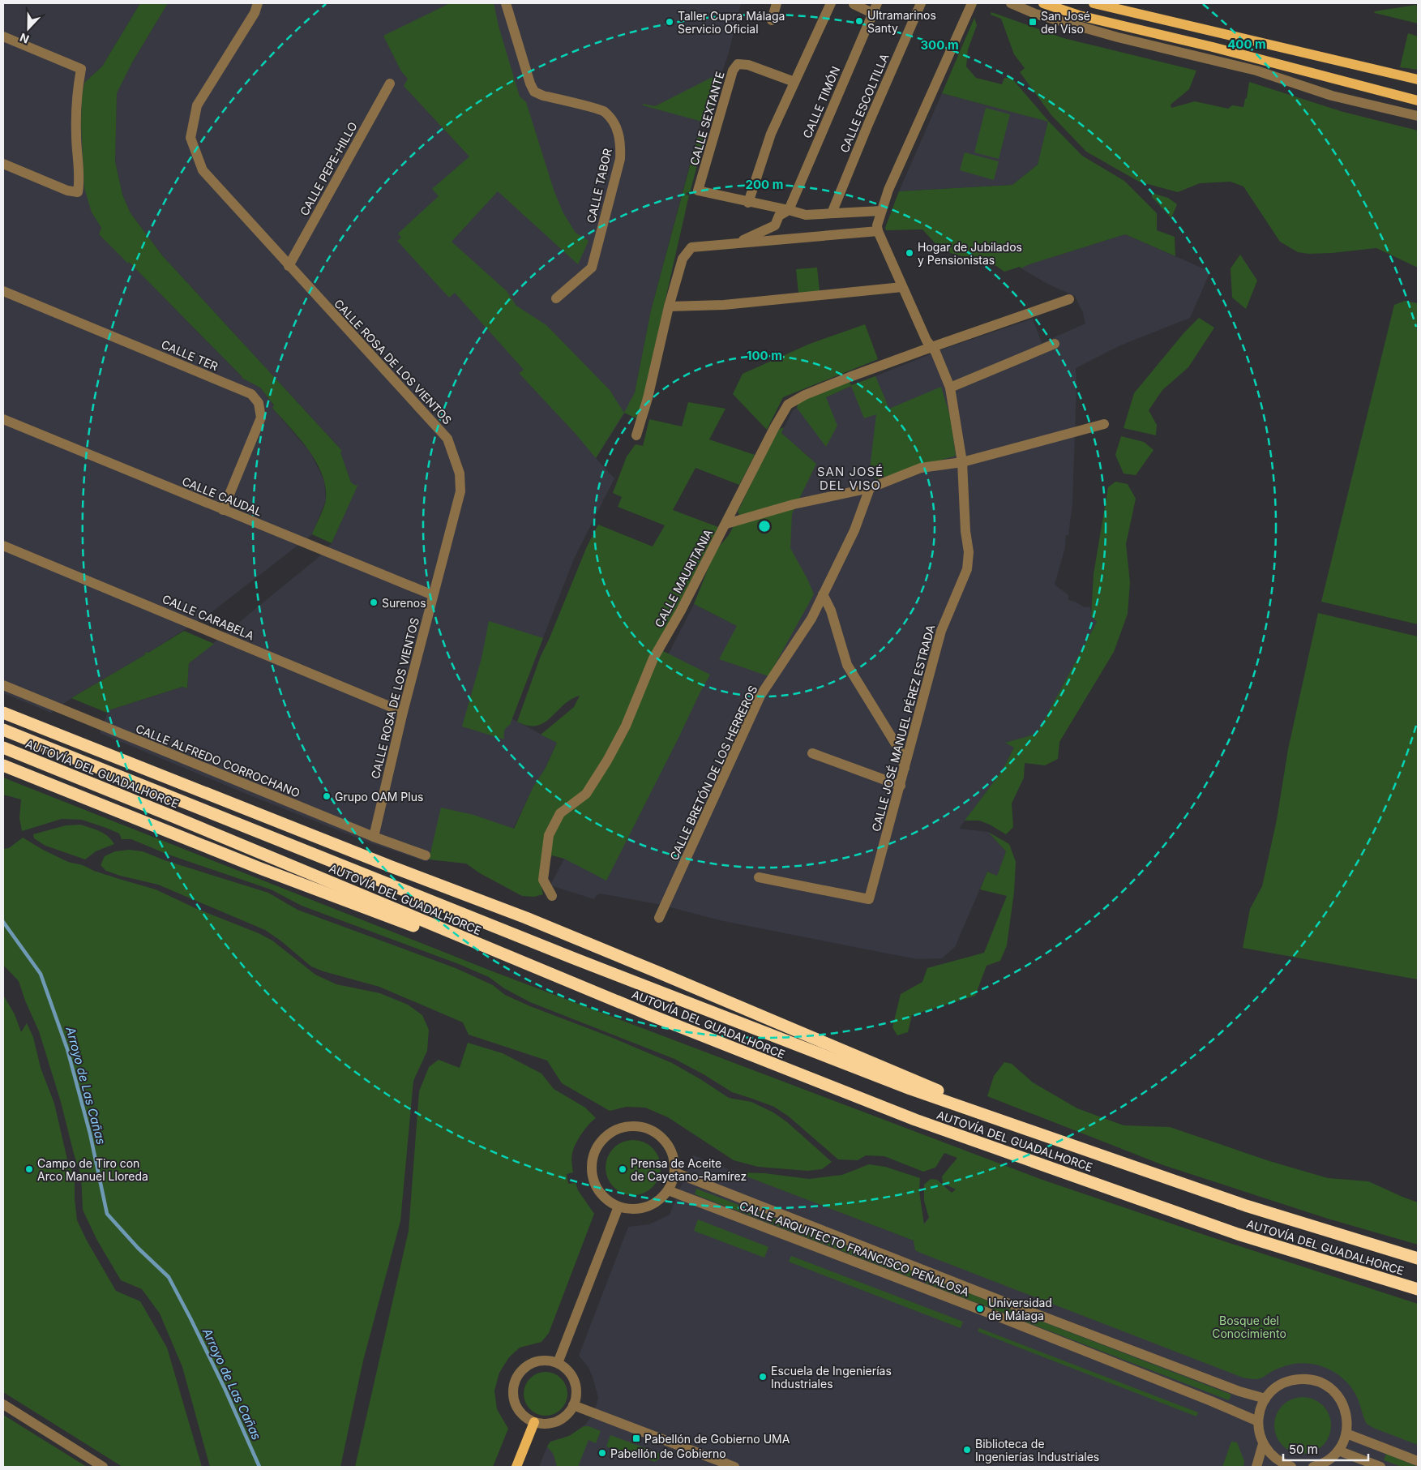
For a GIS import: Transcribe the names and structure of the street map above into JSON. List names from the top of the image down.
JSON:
{
  "streets": {
    "highway": ["AUTOVÍA DEL GUADALHORCE"],
    "street": [
      "CALLE TIMÓN",
      "CALLE ESCOLTILLA",
      "CALLE SEXTANTE",
      "CALLE PEPE-HILLO",
      "CALLE TABOR",
      "CALLE TER",
      "CALLE ROSA DE LOS VIENTOS",
      "CALLE CAUDAL",
      "CALLE MAURITANIA",
      "CALLE CARABELA",
      "CALLE JOSÉ MANUEL PÉREZ ESTRADA",
      "CALLE ALFREDO CORROCHANO",
      "CALLE BRETÓN DE LOS HERREROS",
      "CALLE ARQUITECTO FRANCISCO PEÑALOSA"
    ]
  },
  "crossings": [
    ["CALLE PEPE-HILLO", "CALLE ROSA DE LOS VIENTOS"],
    ["CALLE TER", "CALLE CAUDAL"],
    ["CALLE ROSA DE LOS VIENTOS", "CALLE CAUDAL"],
    ["CALLE ROSA DE LOS VIENTOS", "CALLE CARABELA"],
    ["CALLE ROSA DE LOS VIENTOS", "CALLE ALFREDO CORROCHANO"],
    ["CALLE MAURITANIA", "CALLE JOSÉ MANUEL PÉREZ ESTRADA"]
  ],
  "districts": ["SAN JOSÉ DEL VISO"],
  "water": ["Arroyo de Las Cañas"],
  "parks": ["Bosque del Conocimiento"],
  "places": {
    "other": [
      "Ultramarinos Santy",
      "Taller Cupra Málaga Servicio Oficial",
      "Hogar de Jubilados y Pensionistas",
      "Surenos",
      "Grupo OAM Plus",
      "Campo de Tiro con Arco Manuel Lloreda",
      "Prensa de Aceite de Cayetano-Ramírez",
      "Universidad de Málaga",
      "Escuela de Ingenierías Industriales",
      "Biblioteca de Ingenierías Industriales",
      "Pabellón de Gobierno"
    ],
    "transit": ["San José del Viso", "Pabellón de Gobierno UMA"]
  },
  "scale_bar": "50 m",
  "north": "bottom",
  "rings": [
    "400 m",
    "300 m",
    "200 m",
    "100 m"
  ]
}
